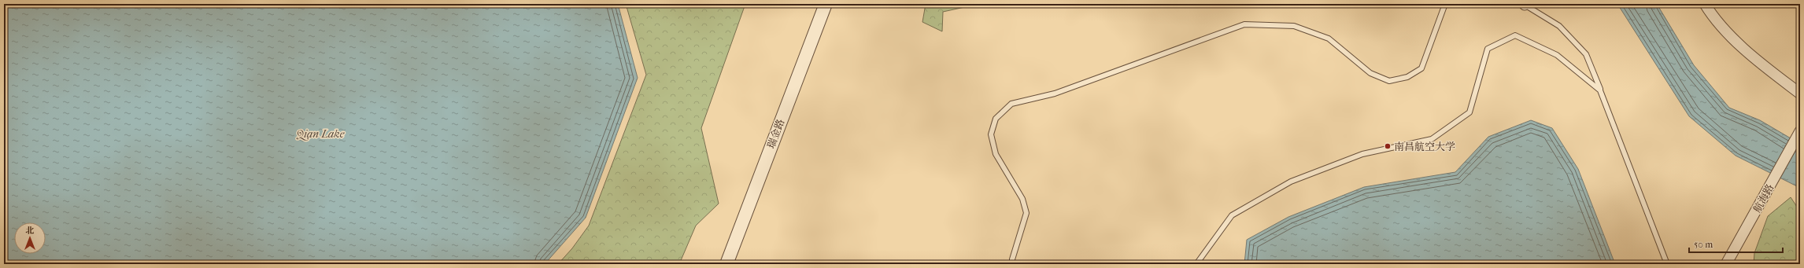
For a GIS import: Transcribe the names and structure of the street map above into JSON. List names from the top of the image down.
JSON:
{
  "streets": {
    "street": ["瑞金路", "航海路"]
  },
  "water": ["Qian Lake"],
  "places": ["南昌航空大学"],
  "scale_bar": "50 m",
  "north": "top"
}
